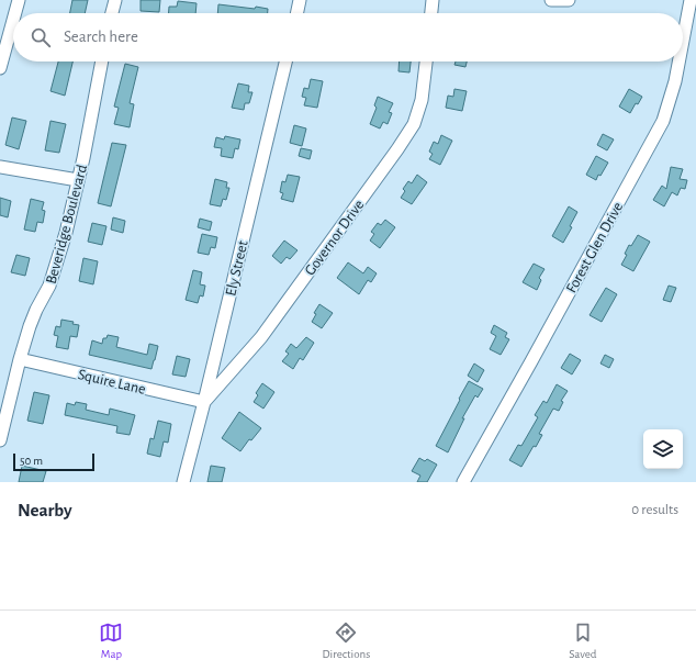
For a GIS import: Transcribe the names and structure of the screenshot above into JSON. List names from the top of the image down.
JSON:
{
  "streets": {
    "street": [
      "Beveridge Boulevard",
      "Governor Drive",
      "Forest Glen Drive",
      "Ely Street",
      "Squire Lane"
    ]
  },
  "crossings": [
    ["Beveridge Boulevard", "Squire Lane"],
    ["Governor Drive", "Ely Street"],
    ["Governor Drive", "Squire Lane"],
    ["Ely Street", "Squire Lane"]
  ],
  "scale_bar": "50 m",
  "page": {
    "search": "Search here",
    "scale": "50 m",
    "heading": ["Nearby", "0 results"],
    "nav": ["Map", "Directions", "Saved"]
  }
}
